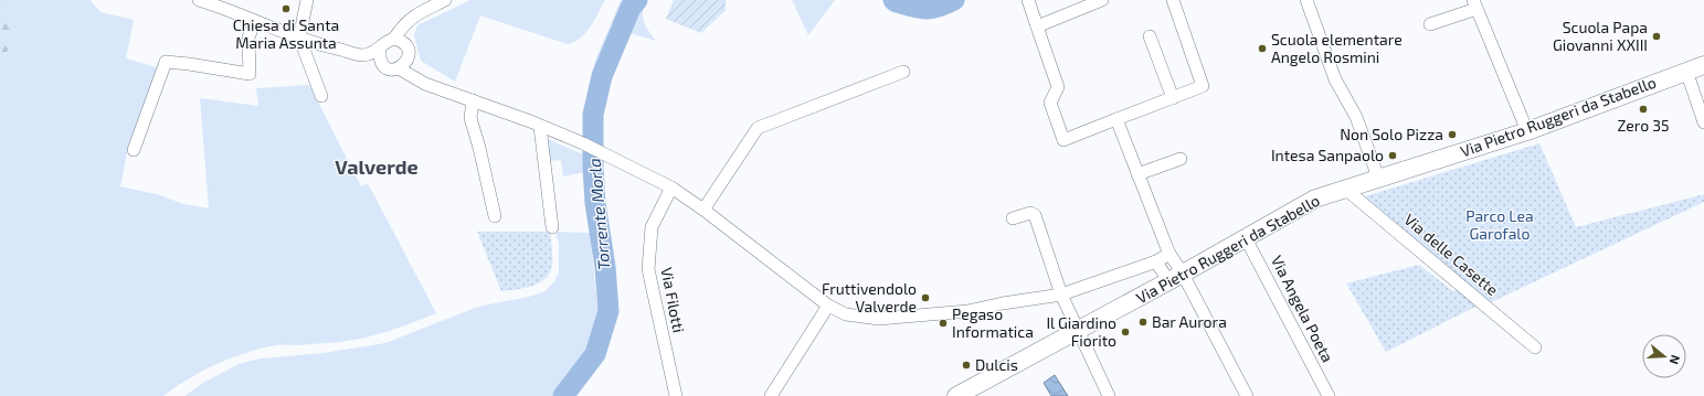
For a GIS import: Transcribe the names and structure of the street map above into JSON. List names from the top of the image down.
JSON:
{
  "streets": {
    "street": [
      "Via Pietro Ruggeri da Stabello",
      "Via delle Casette",
      "Via Filotti",
      "Via Angela Poeta"
    ]
  },
  "crossings": [
    ["Via Pietro Ruggeri da Stabello", "Via delle Casette"],
    ["Via Pietro Ruggeri da Stabello", "Via Angela Poeta"]
  ],
  "districts": ["Valverde"],
  "water": ["Torrente Morla"],
  "parks": ["Parco Lea Garofalo"],
  "places": [
    "Chiesa di Santa Maria Assunta",
    "Scuola Papa Giovanni XXIII",
    "Scuola elementare Angelo Rosmini",
    "Zero 35",
    "Non Solo Pizza",
    "Intesa Sanpaolo",
    "Fruttivendolo Valverde",
    "Bar Aurora",
    "Pegaso Informatica",
    "Il Giardino Fiorito",
    "Dulcis"
  ],
  "north": "right"
}
